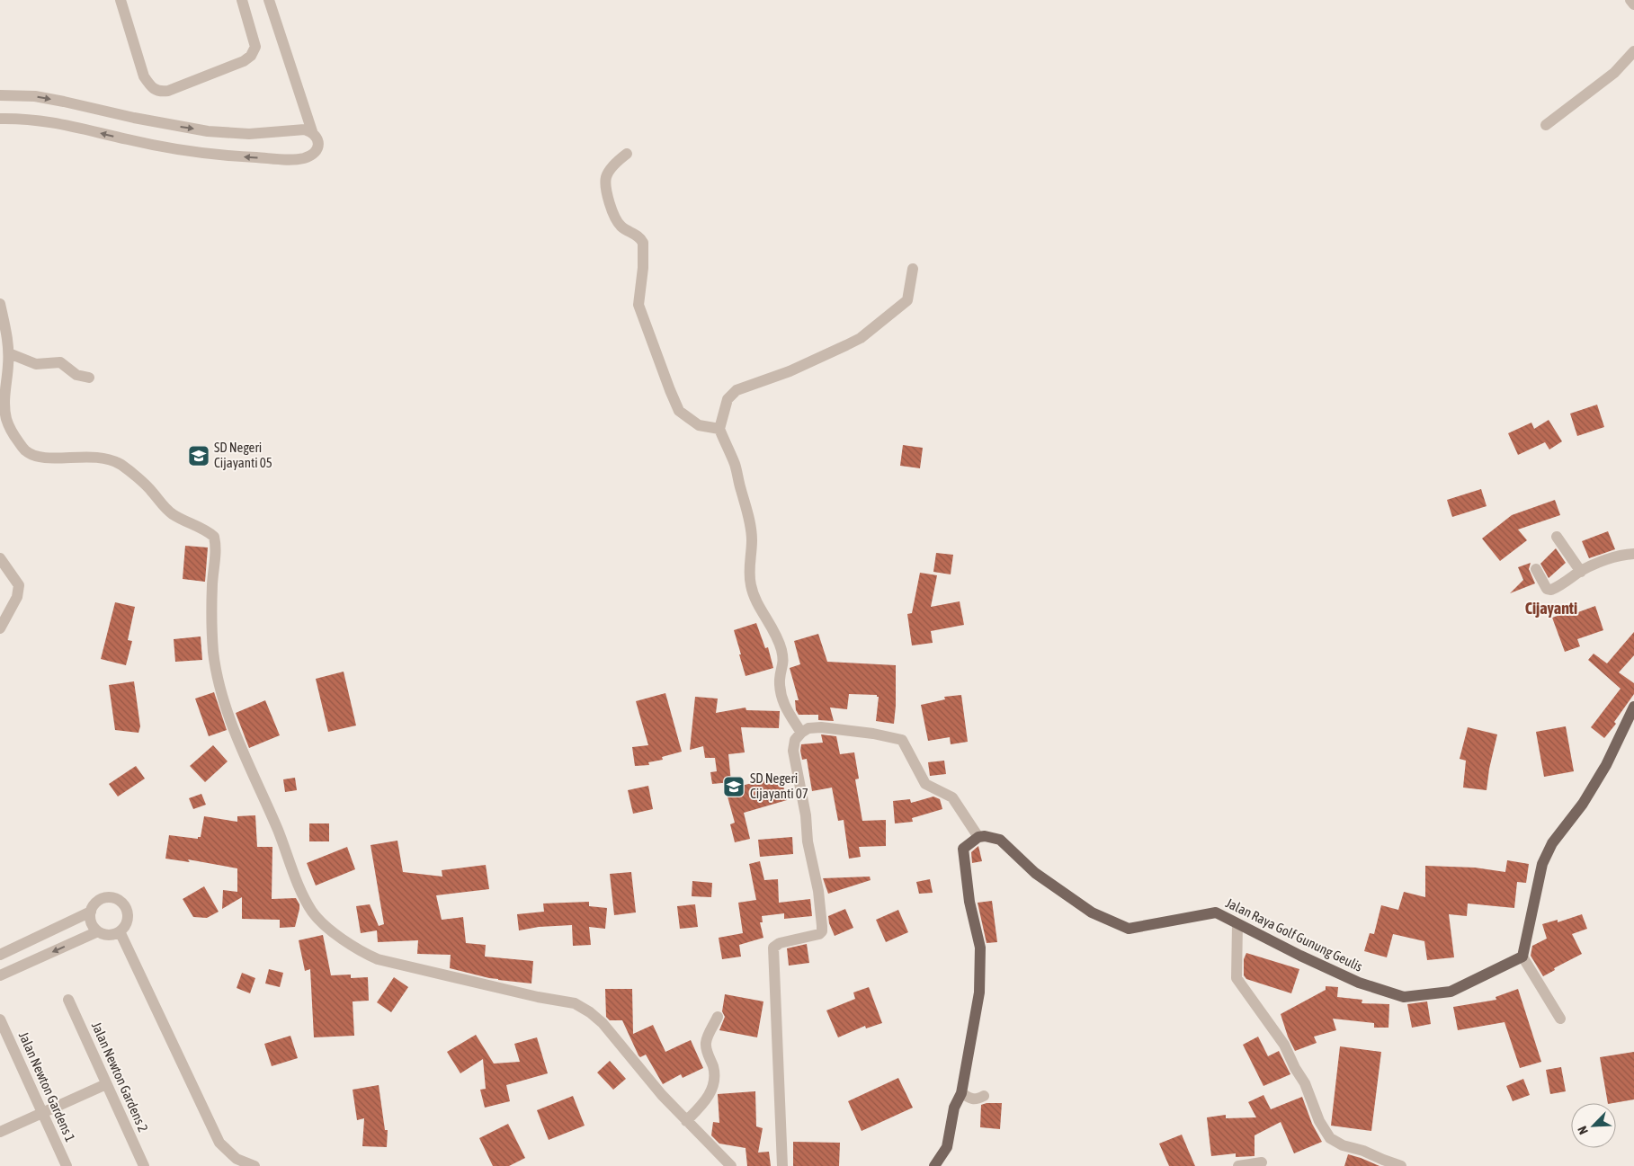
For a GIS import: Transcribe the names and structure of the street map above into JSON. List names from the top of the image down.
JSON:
{
  "streets": {
    "main road": ["Jalan Raya Golf Gunung Geulis"],
    "street": ["Jalan Newton Gardens 2", "Jalan Newton Gardens 1"]
  },
  "districts": ["Cijayanti"],
  "places": {
    "school or university": ["SD Negeri Cijayanti 05", "SD Negeri Cijayanti 07"]
  },
  "north": "bottom left"
}
